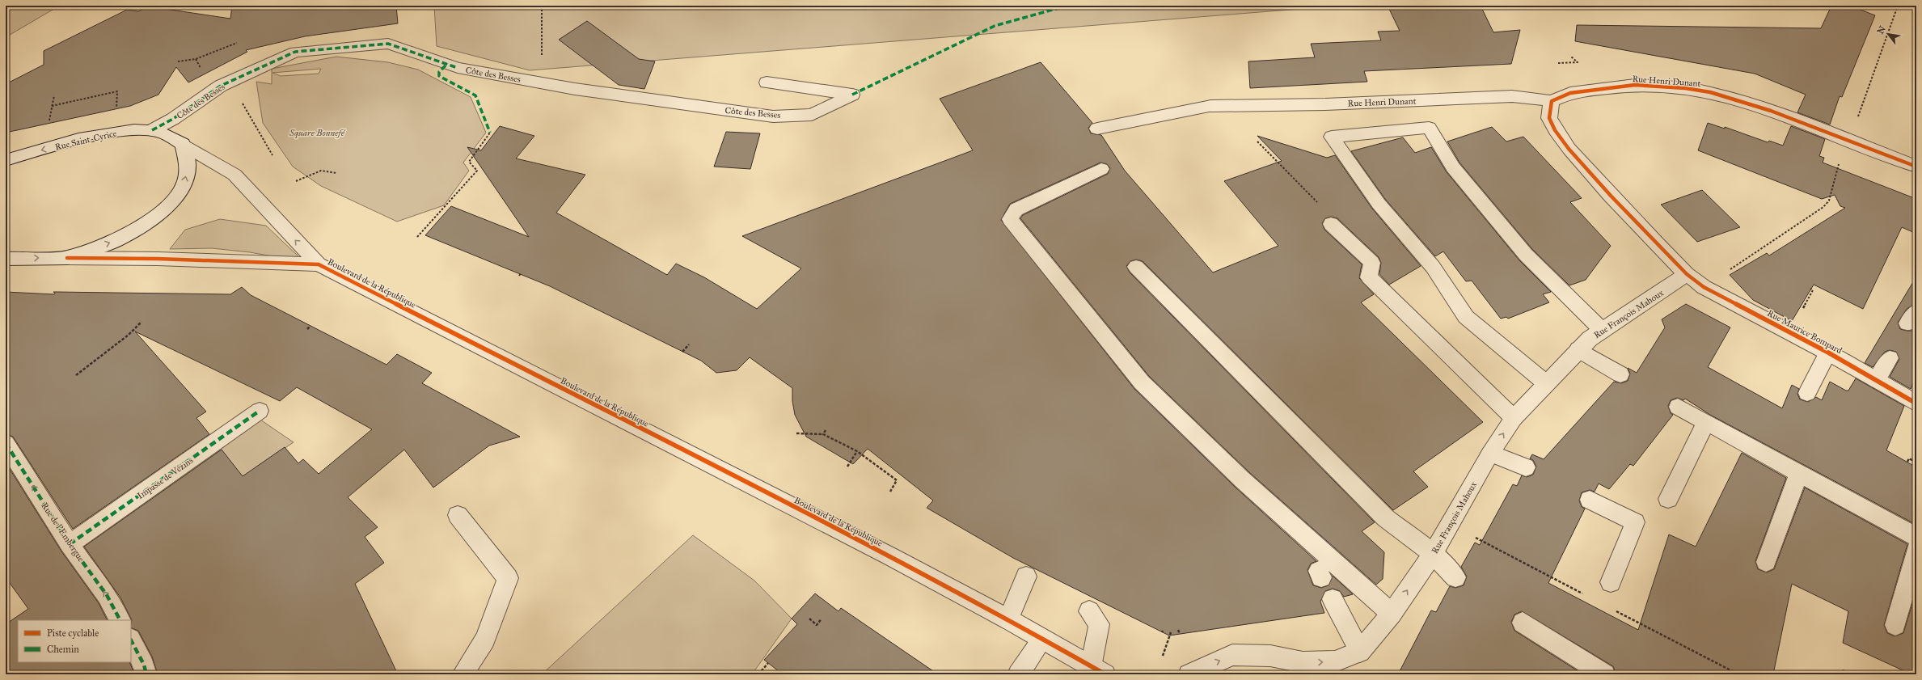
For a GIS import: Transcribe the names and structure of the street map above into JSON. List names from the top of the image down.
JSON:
{
  "streets": {
    "street": [
      "Côte des Besses",
      "Rue Henri Dunant",
      "Rue Saint-Cyrice",
      "Boulevard de la République",
      "Rue François Mahoux",
      "Rue Maurice Bompard",
      "Impasse de Vézins",
      "Rue de l'Embergue"
    ]
  },
  "crossings": [
    ["Côte des Besses", "Rue Saint-Cyrice"],
    ["Rue Saint-Cyrice", "Boulevard de la République"],
    ["Rue François Mahoux", "Rue Maurice Bompard"],
    ["Impasse de Vézins", "Rue de l'Embergue"]
  ],
  "one_way": ["Rue Saint-Cyrice", "Rue François Mahoux", "Rue de l'Embergue"],
  "parks": ["Square Bonnefé"],
  "legend": ["Piste cyclable", "Chemin"],
  "north": "top left"
}
